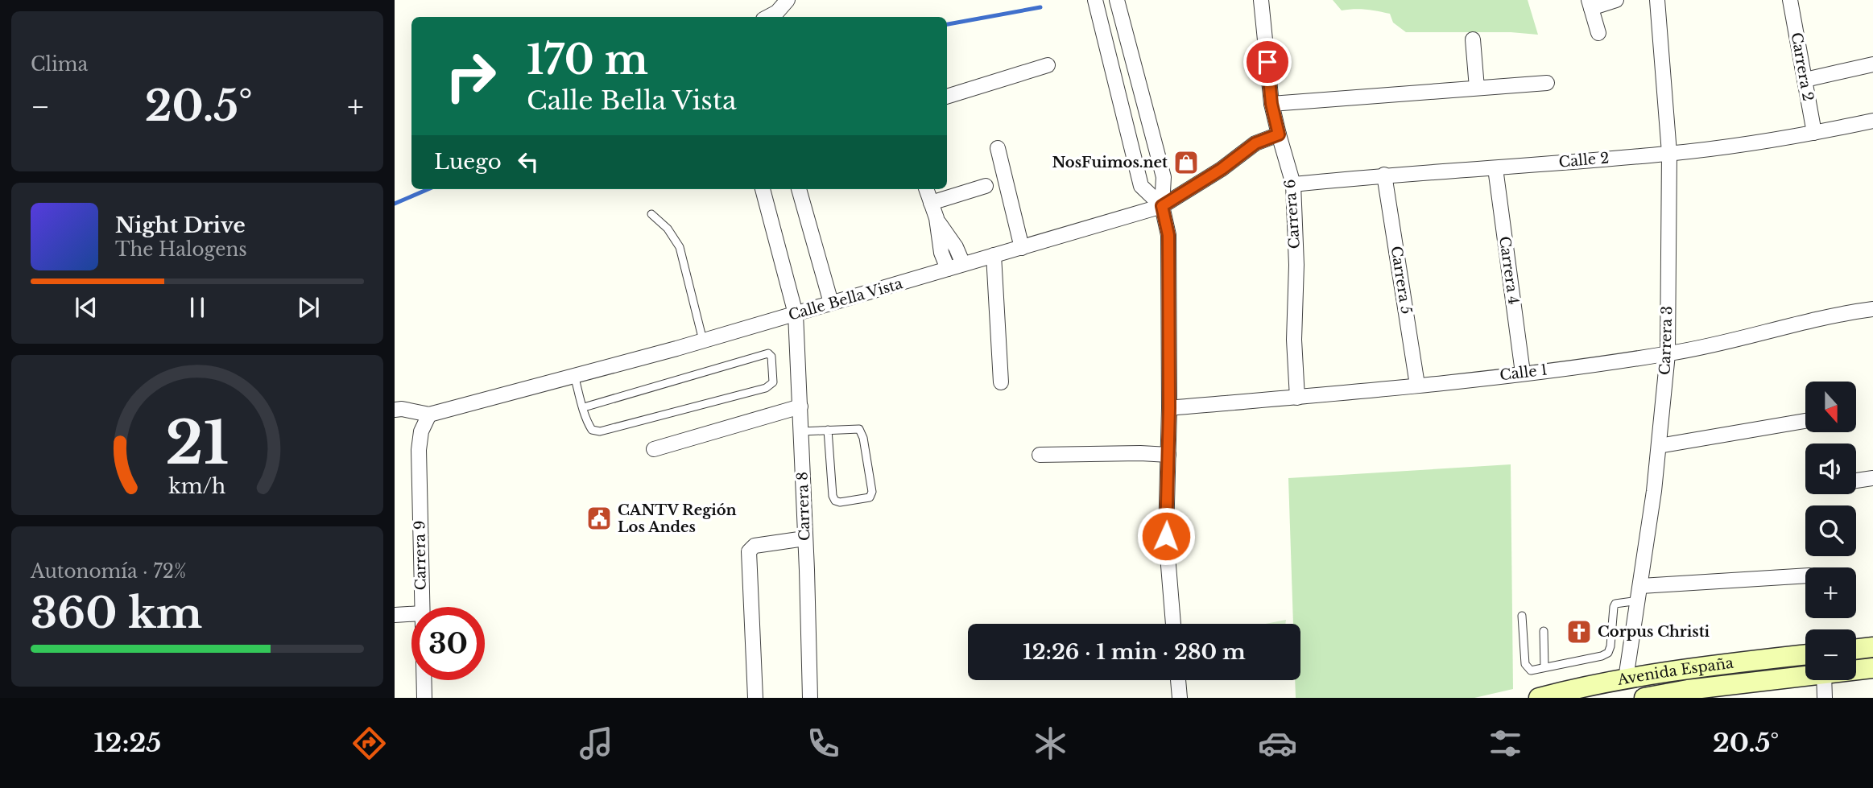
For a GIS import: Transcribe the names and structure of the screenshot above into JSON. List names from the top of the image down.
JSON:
{
  "streets": {
    "street": [
      "Carrera 2",
      "Calle 2",
      "Carrera 6",
      "Carrera 4",
      "Carrera 5",
      "Calle Bella Vista",
      "Carrera 3",
      "Calle 1",
      "Carrera 8",
      "Carrera 9",
      "Avenida España"
    ]
  },
  "crossings": [
    ["Carrera 2", "Calle 2"],
    ["Calle 2", "Carrera 6"],
    ["Calle 2", "Carrera 4"],
    ["Calle 2", "Carrera 5"],
    ["Calle 2", "Carrera 3"],
    ["Carrera 6", "Calle Bella Vista"],
    ["Carrera 6", "Calle 1"],
    ["Carrera 4", "Calle 1"],
    ["Carrera 5", "Calle 1"],
    ["Calle Bella Vista", "Carrera 8"],
    ["Calle Bella Vista", "Carrera 9"],
    ["Carrera 3", "Calle 1"],
    ["Carrera 3", "Avenida España"]
  ],
  "places": {
    "shop": ["NosFuimos.net"],
    "public building": ["CANTV Región Los Andes"],
    "church": ["Corpus Christi"]
  },
  "north": "bottom",
  "page": {
    "tile": [
      "Clima",
      ["Autonomía · 72%", "360 km"]
    ],
    "turn": ["170 m", "Calle Bella Vista"],
    "heat": ["−", "20.5°", "+"],
    "then": "Luego",
    "song": ["Night Drive", "The Halogens"],
    "map_buttons": ["+", "−"],
    "limit": "30",
    "trip": "12:26 · 1 min · 280 m",
    "tabs": ["12:25", "20.5°"],
    "gauge": ["21", "km/h"]
  }
}
